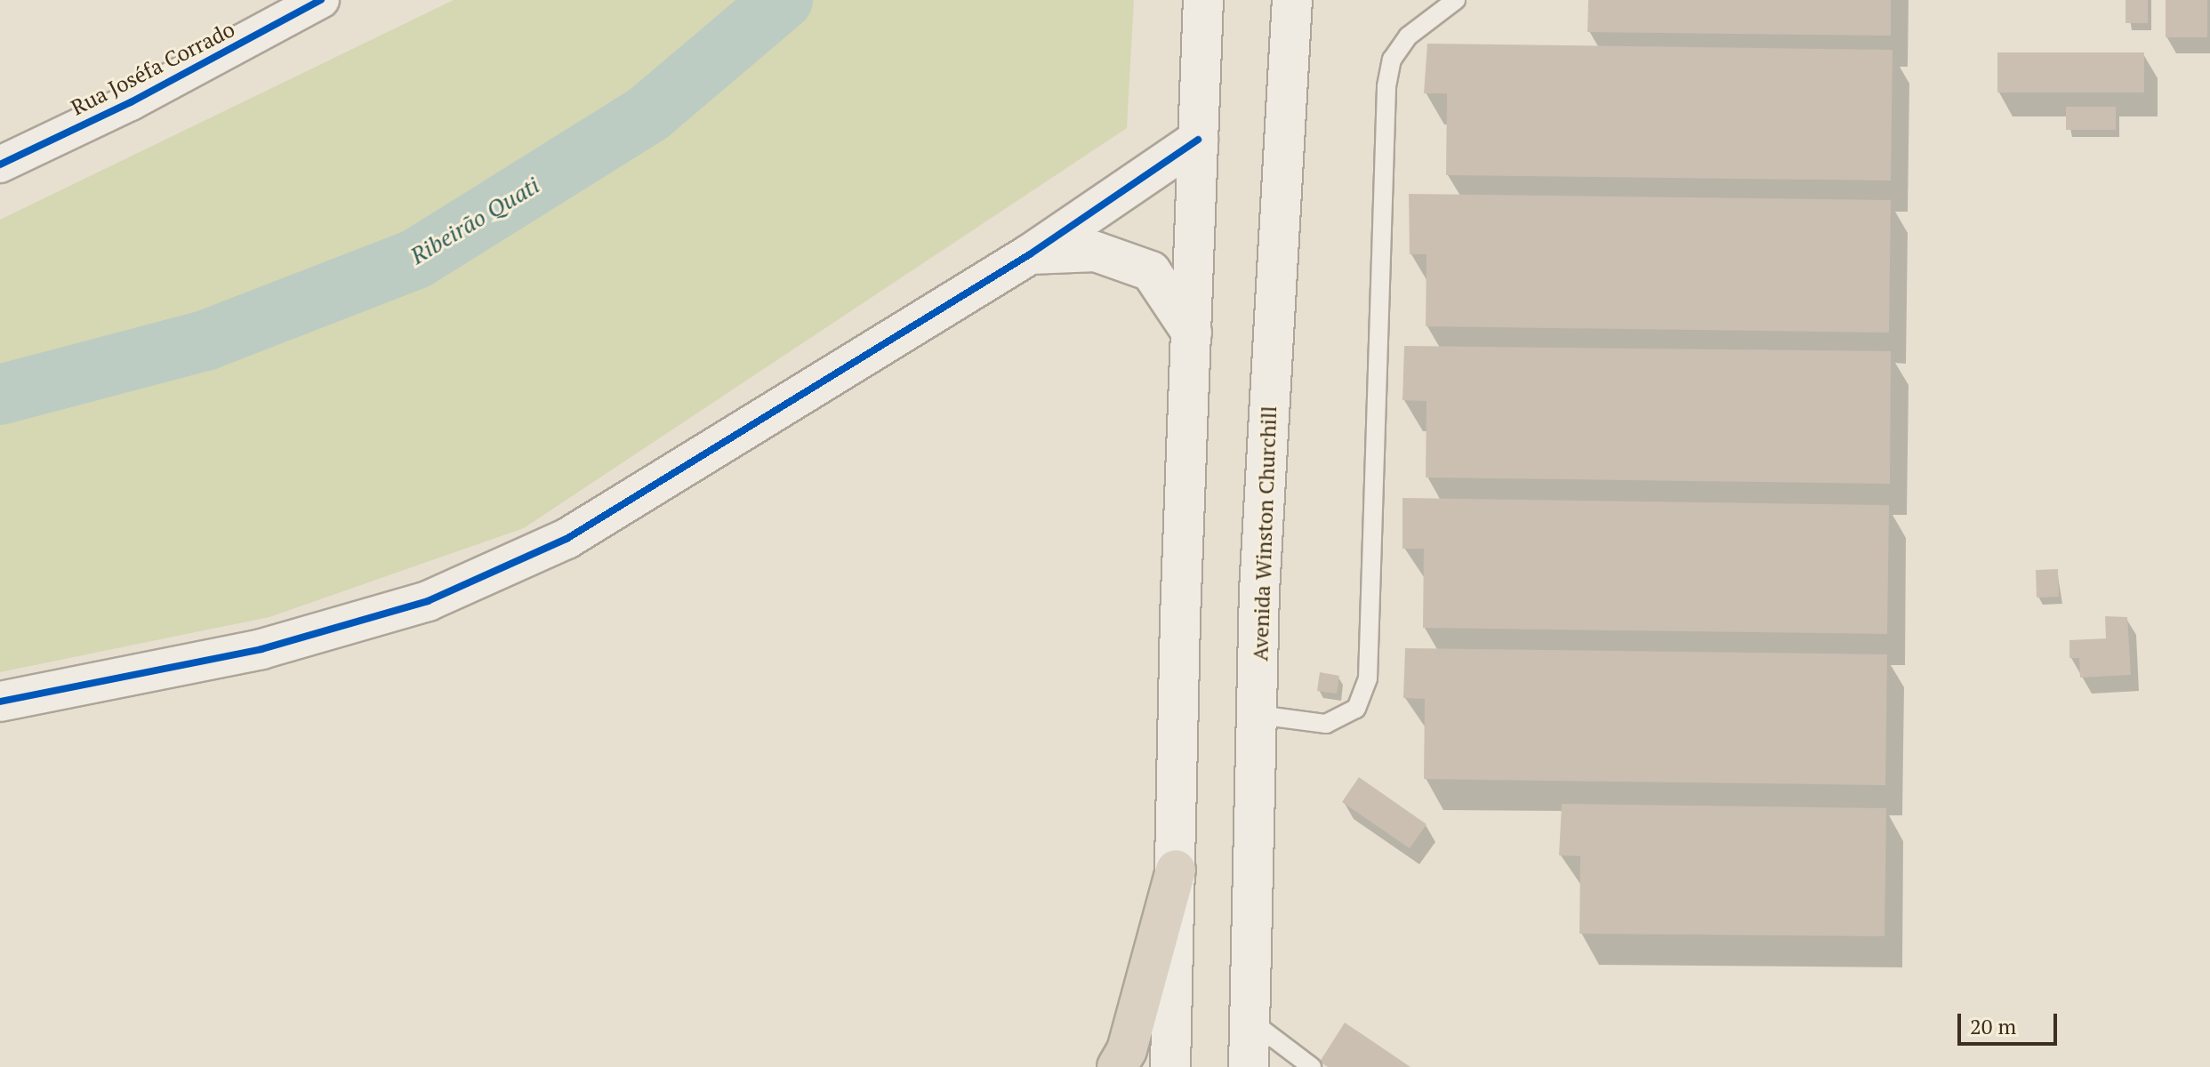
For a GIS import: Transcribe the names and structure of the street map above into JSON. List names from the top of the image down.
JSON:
{
  "streets": {
    "main road": ["Avenida Winston Churchill"],
    "street": ["Rua Joséfa Corrado"]
  },
  "water": ["Ribeirão Quati"],
  "scale_bar": "20 m"
}
